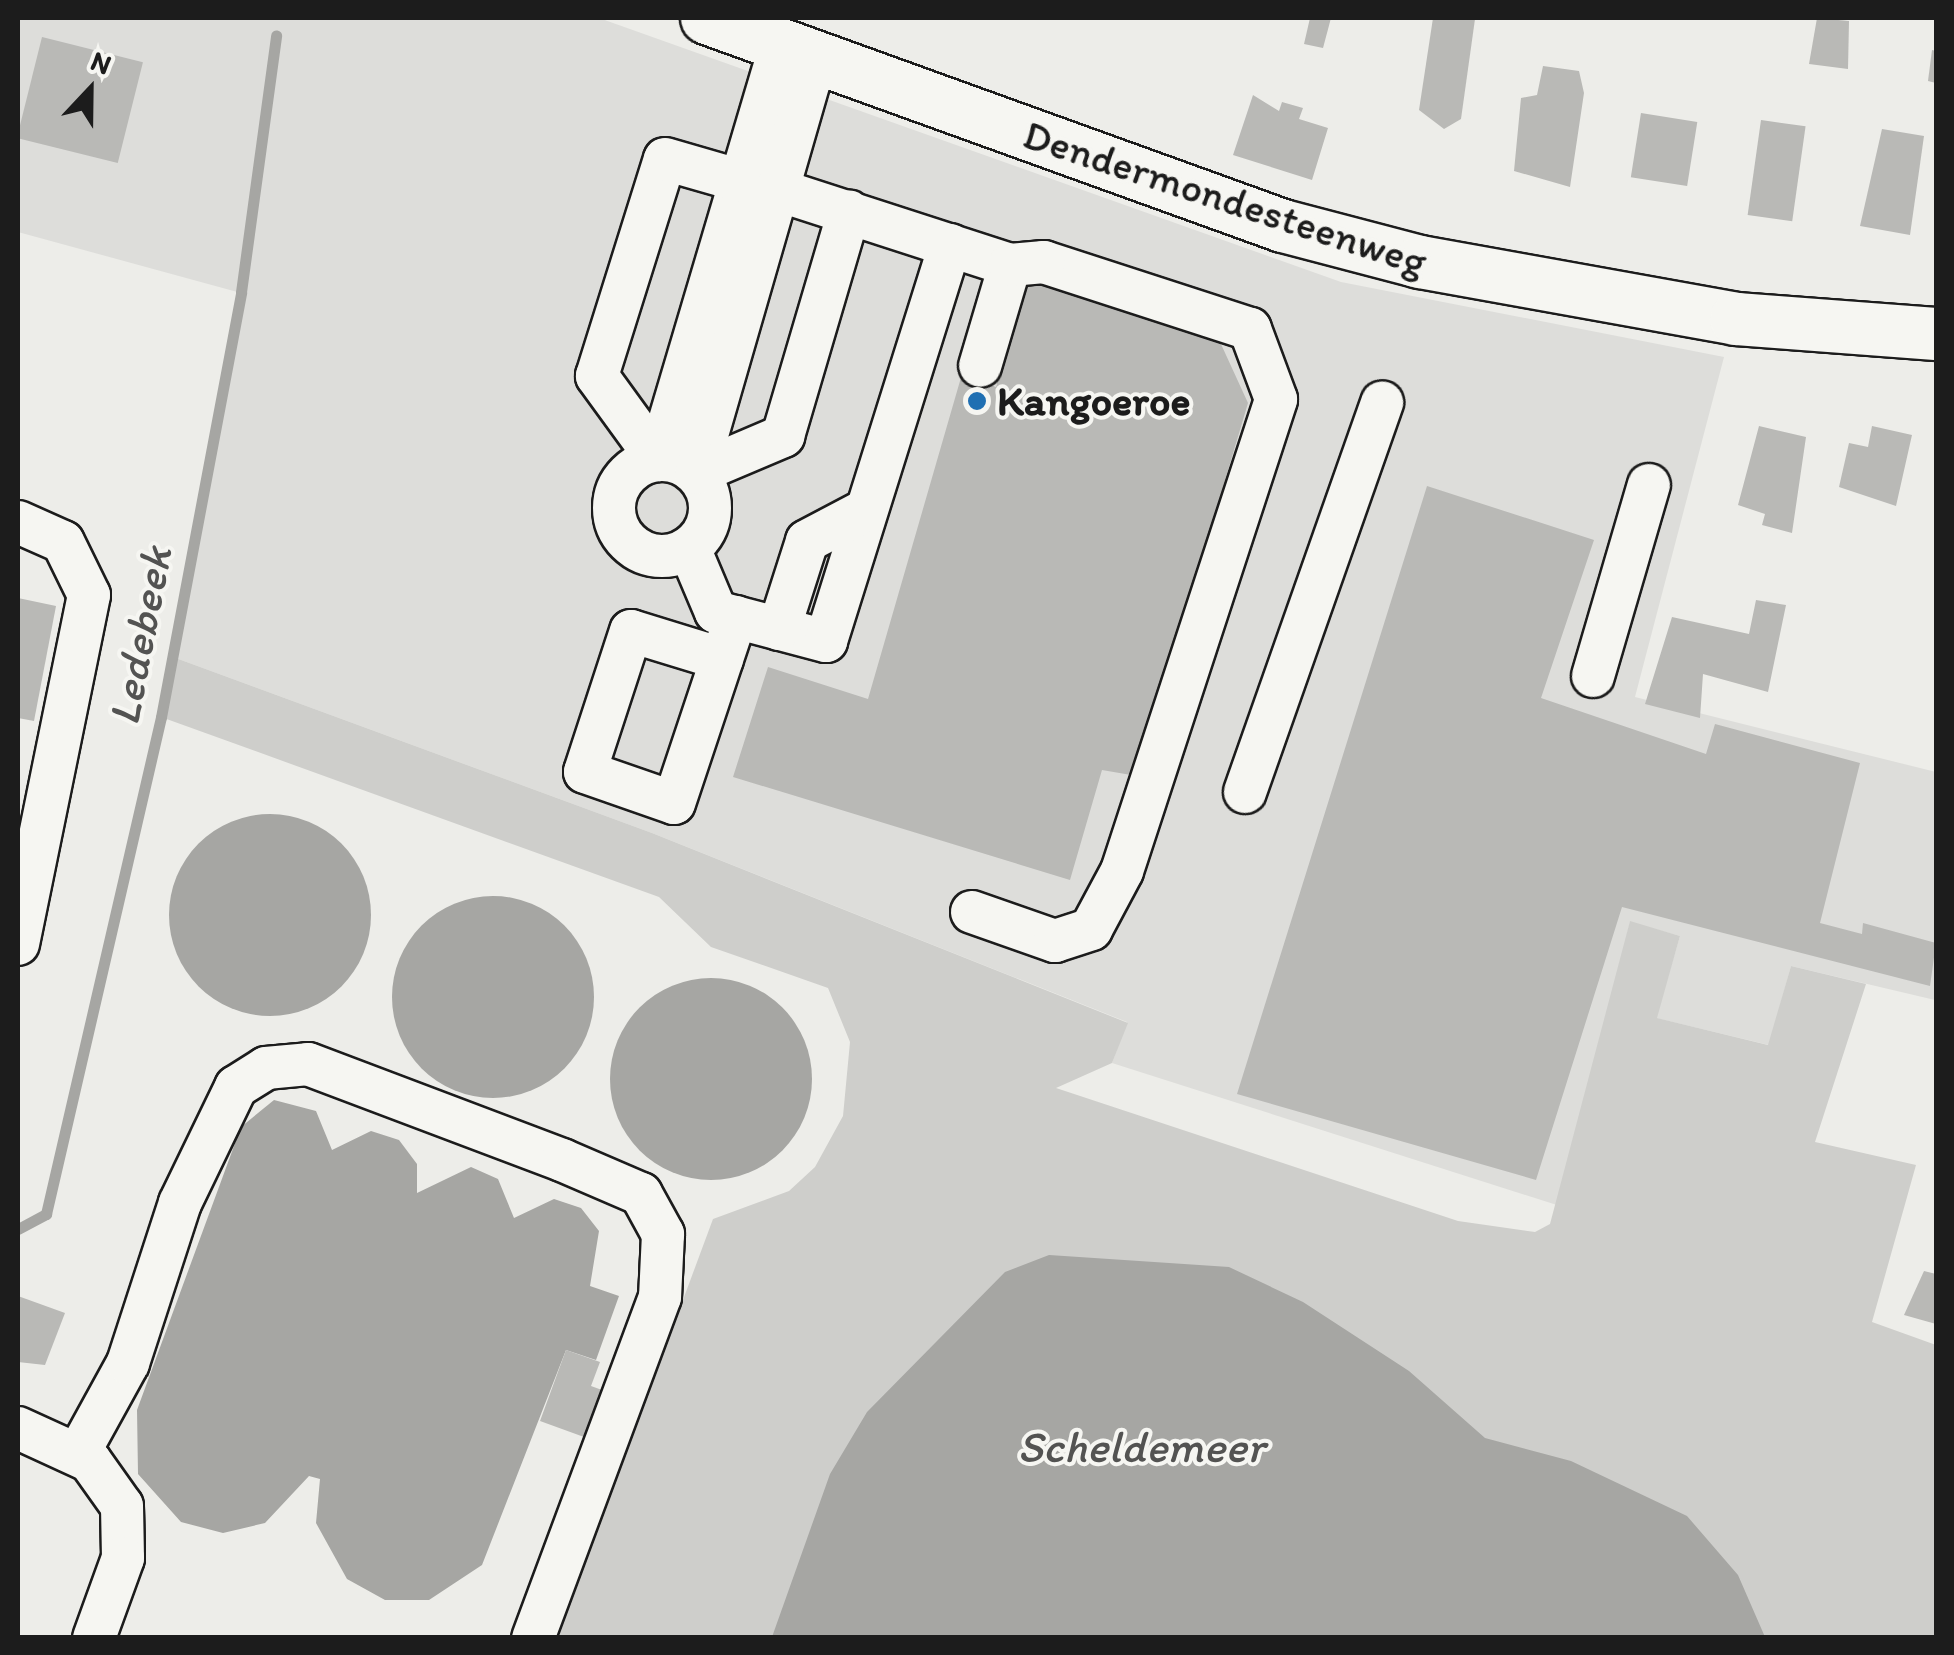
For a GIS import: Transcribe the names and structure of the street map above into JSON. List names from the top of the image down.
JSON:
{
  "streets": {
    "main road": ["Dendermondesteenweg"]
  },
  "water": ["Ledebeek", "Scheldemeer"],
  "places": ["Kangoeroe"],
  "north": "top"
}
